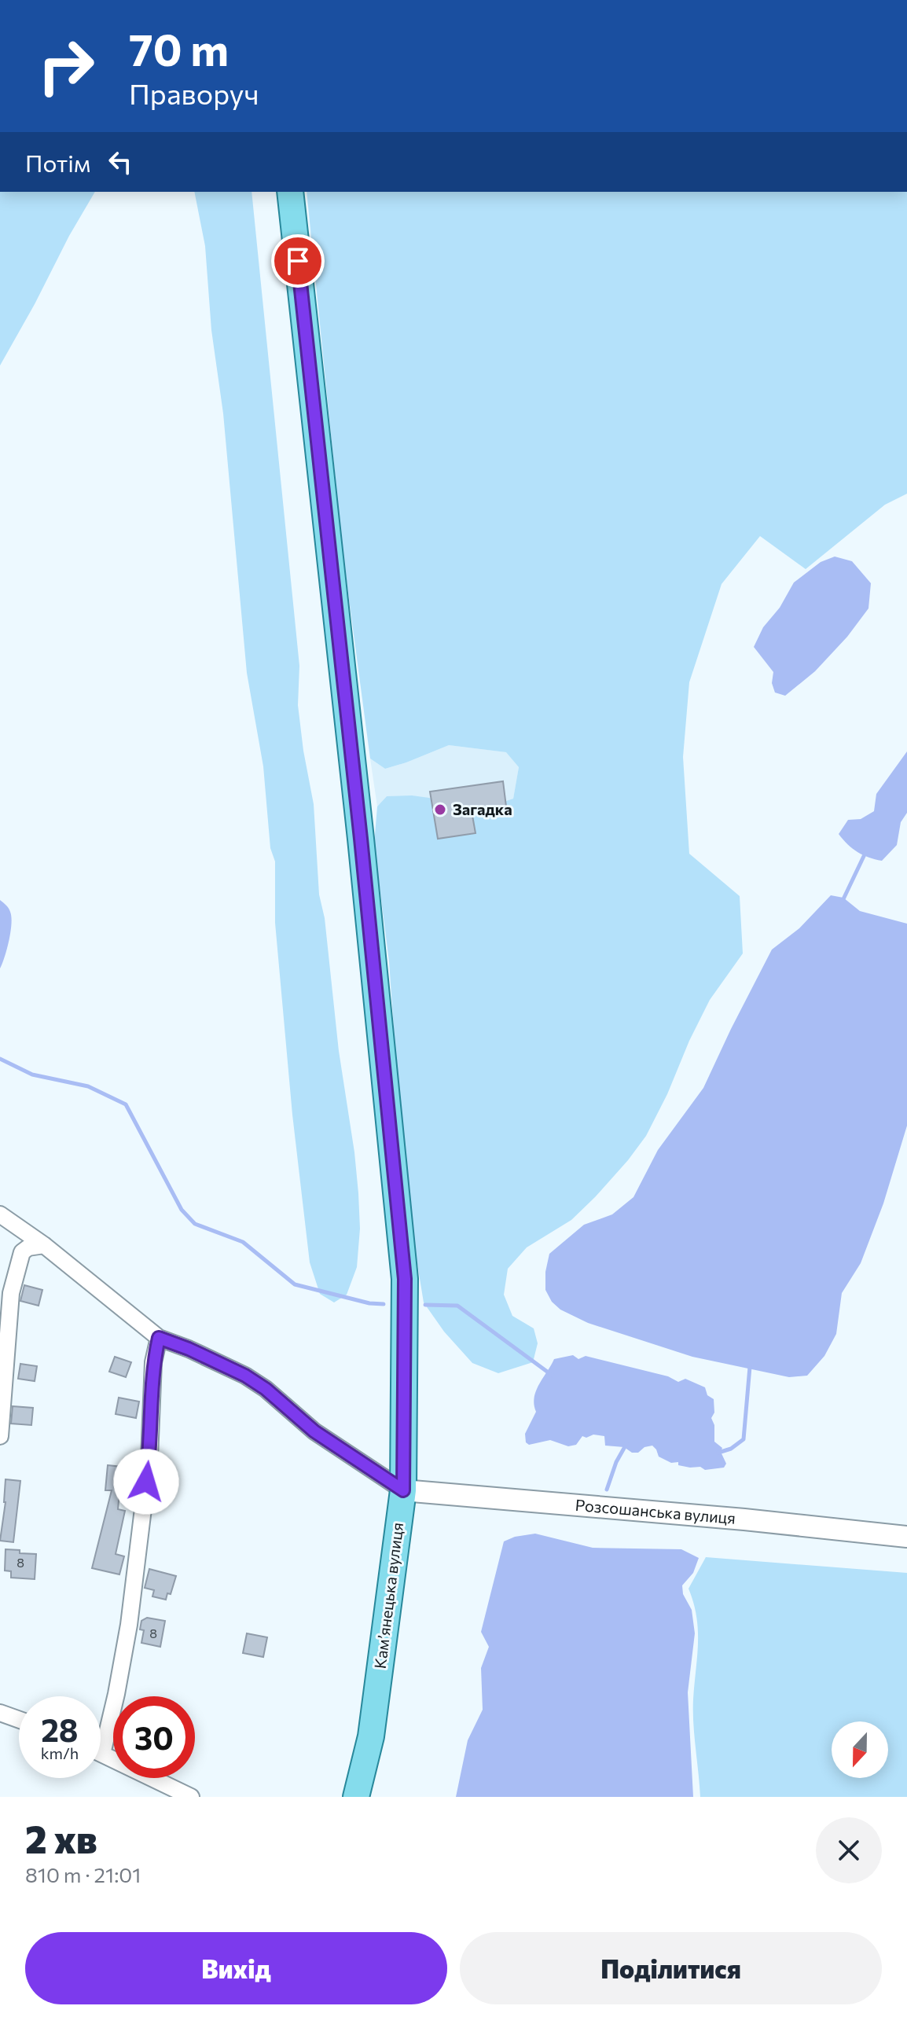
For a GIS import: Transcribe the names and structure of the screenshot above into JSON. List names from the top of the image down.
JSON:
{
  "streets": {
    "main road": ["Камʼянецька вулиця"],
    "street": ["Розсошанська вулиця"]
  },
  "crossings": [
    ["Розсошанська вулиця", "Камʼянецька вулиця"]
  ],
  "places": ["Загадка"],
  "house_numbers": ["8", "8"],
  "north": "bottom",
  "page": {
    "turn": ["70 m", "Праворуч"],
    "then": "Потім",
    "speed": "28 km/h",
    "limit": "30",
    "heading": ["2 хв", "810 m · 21:01"],
    "buttons": ["Вихід", "Поділитися"]
  }
}
